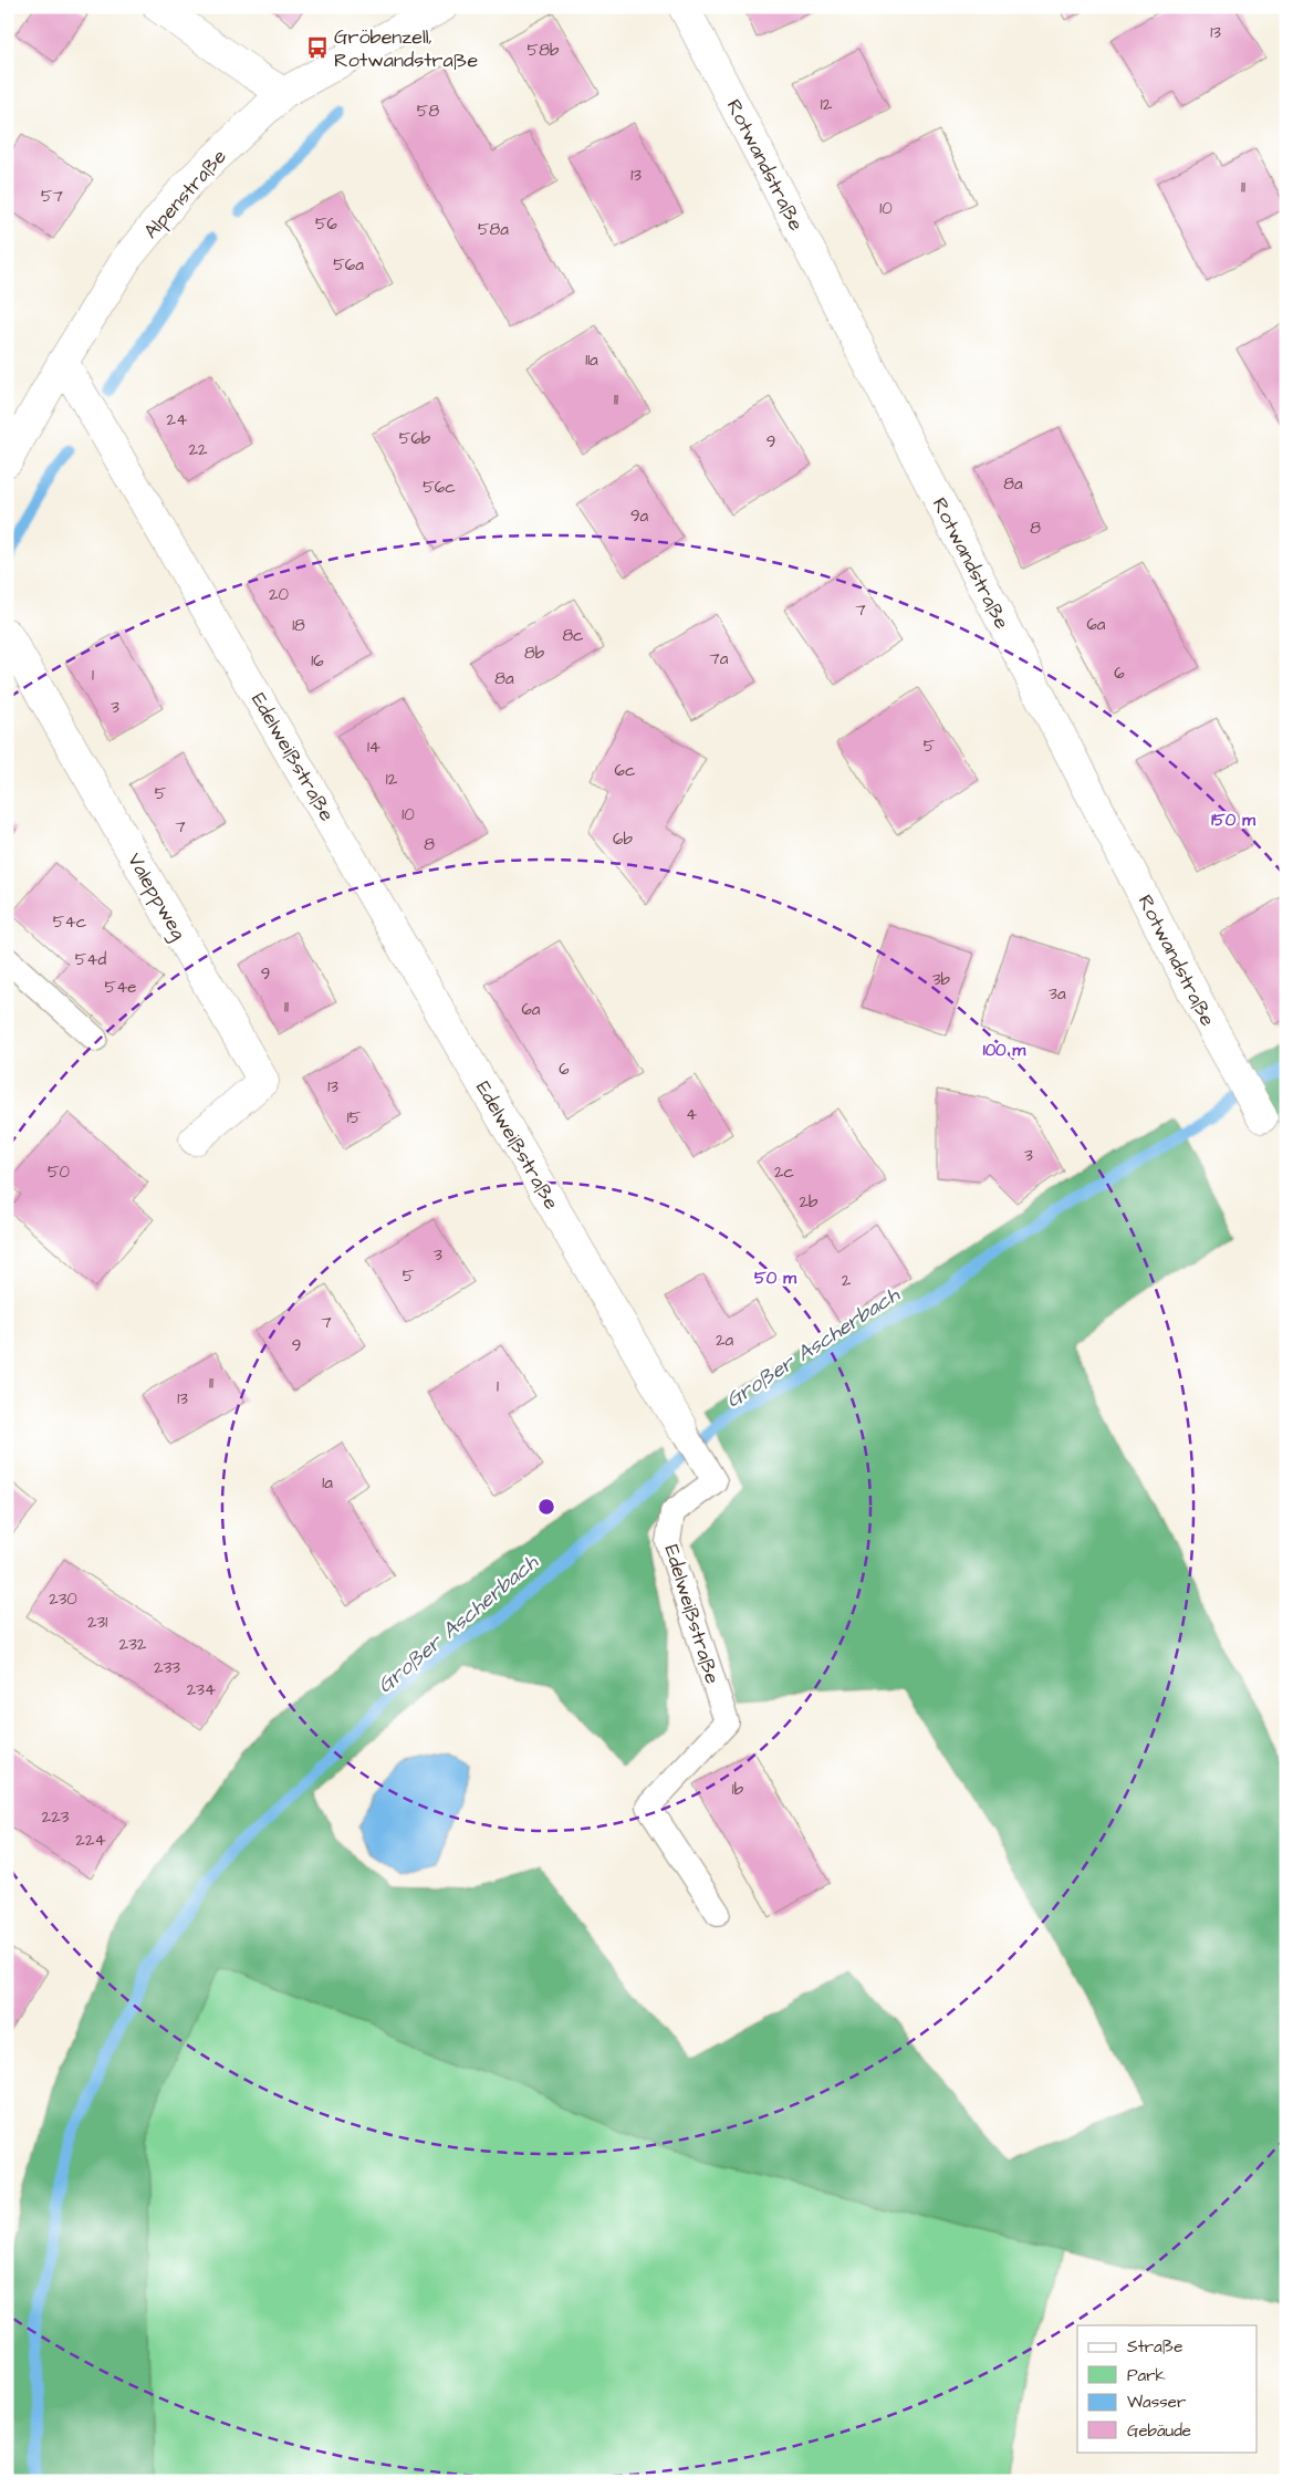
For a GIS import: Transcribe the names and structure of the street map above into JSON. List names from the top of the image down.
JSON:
{
  "streets": {
    "street": [
      "Rotwandstraße",
      "Alpenstraße",
      "Edelweißstraße",
      "Valeppweg"
    ]
  },
  "crossings": [
    ["Alpenstraße", "Edelweißstraße"]
  ],
  "water": ["Großer Ascherbach"],
  "places": {
    "bus stop": ["Gröbenzell, Rotwandstraße"]
  },
  "house_numbers": [
    "13",
    "58b",
    "12",
    "58",
    "13",
    "11",
    "57",
    "10",
    "56",
    "58a",
    "56a",
    "11a",
    "11",
    "24",
    "56b",
    "9",
    "22",
    "8a",
    "56c",
    "9a",
    "8",
    "20",
    "7",
    "6a",
    "18",
    "8c",
    "8b",
    "7a",
    "16",
    "6",
    "1",
    "8a",
    "3",
    "5",
    "14",
    "6c",
    "12",
    "5",
    "10",
    "7",
    "6b",
    "8",
    "54c",
    "54d",
    "9",
    "3b",
    "54e",
    "3a",
    "11",
    "6a",
    "6",
    "13",
    "4",
    "15",
    "3",
    "50",
    "2c",
    "2b",
    "3",
    "5",
    "2",
    "7",
    "2a",
    "9",
    "11",
    "1",
    "13",
    "1a",
    "230",
    "231",
    "232",
    "233",
    "234",
    "1b",
    "223",
    "224"
  ],
  "legend": [
    "Straße",
    "Park",
    "Wasser",
    "Gebäude"
  ],
  "rings": ["150 m", "100 m", "50 m"]
}
